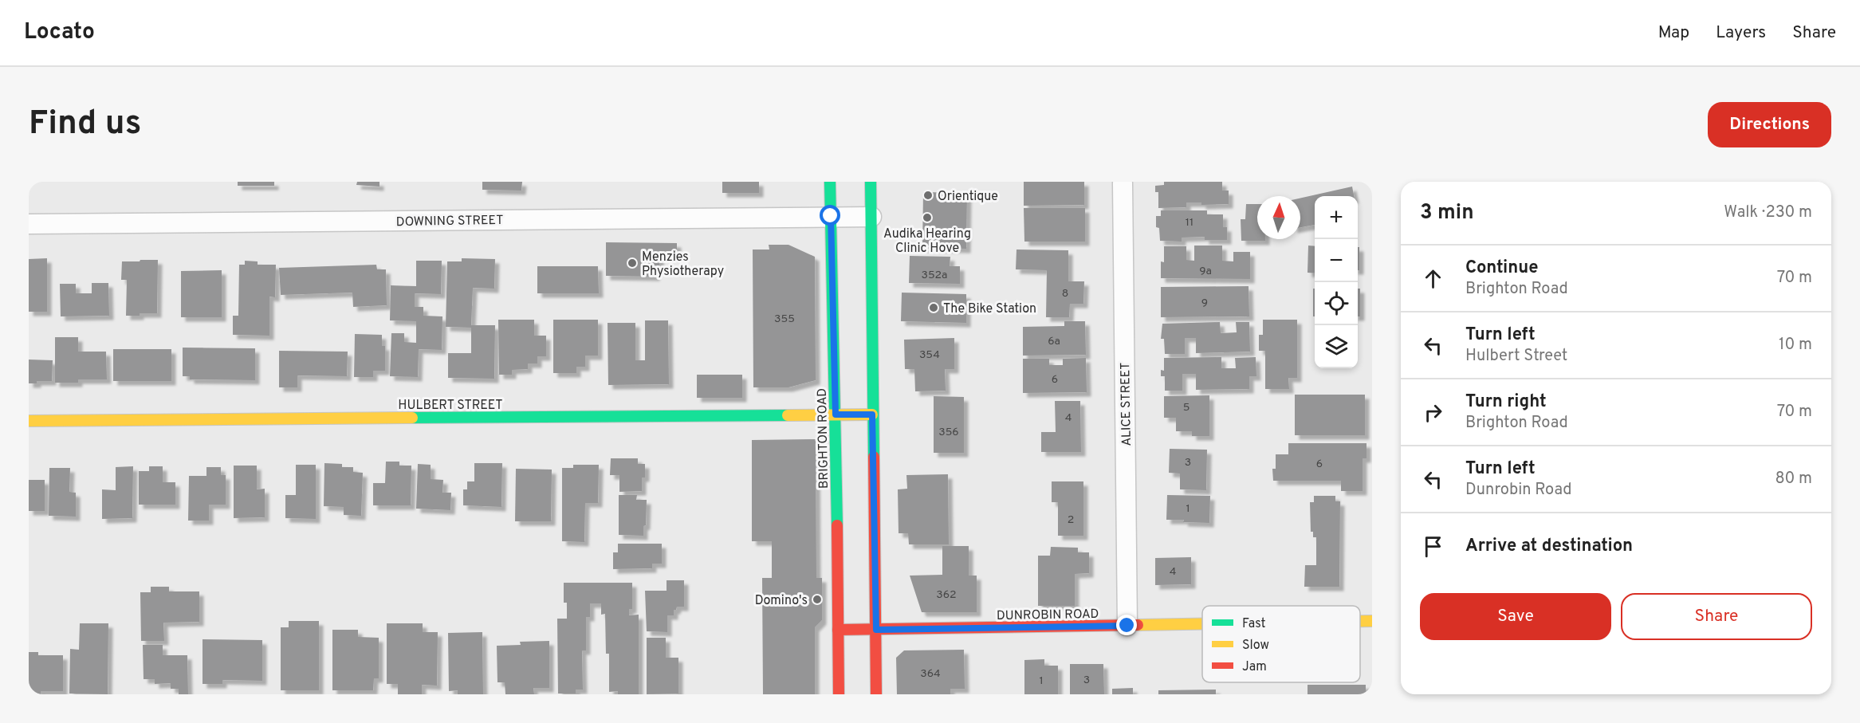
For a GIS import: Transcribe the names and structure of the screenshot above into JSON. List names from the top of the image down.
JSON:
{
  "streets": {
    "street": [
      "DOWNING STREET",
      "HULBERT STREET",
      "ALICE STREET",
      "BRIGHTON ROAD",
      "DUNROBIN ROAD"
    ]
  },
  "crossings": [
    ["DOWNING STREET", "BRIGHTON ROAD"],
    ["HULBERT STREET", "BRIGHTON ROAD"],
    ["ALICE STREET", "DUNROBIN ROAD"],
    ["BRIGHTON ROAD", "DUNROBIN ROAD"]
  ],
  "places": [
    "Orientique",
    "Audika Hearing Clinic Hove",
    "Menzies Physiotherapy",
    "The Bike Station",
    "Domino's"
  ],
  "house_numbers": [
    "11",
    "9a",
    "352a",
    "8",
    "9",
    "355",
    "6a",
    "354",
    "6",
    "5",
    "4",
    "356",
    "3",
    "6",
    "1",
    "2",
    "4",
    "362",
    "364",
    "3",
    "1"
  ],
  "legend": ["Fast", "Slow", "Jam"],
  "north": "top",
  "page": {
    "header": "Locato",
    "nav": ["Map", "Layers", "Share"],
    "buttons": [
      "Directions",
      ["Save", "Share"]
    ],
    "title": "Find us",
    "heading": ["3 min", "Walk · 230 m"],
    "map_buttons": ["+", "−"],
    "list": [
      ["Continue", "Brighton Road", "70 m"],
      ["Turn left", "Hulbert Street", "10 m"],
      ["Turn right", "Brighton Road", "70 m"],
      ["Turn left", "Dunrobin Road", "80 m"],
      "Arrive at destination"
    ]
  }
}
